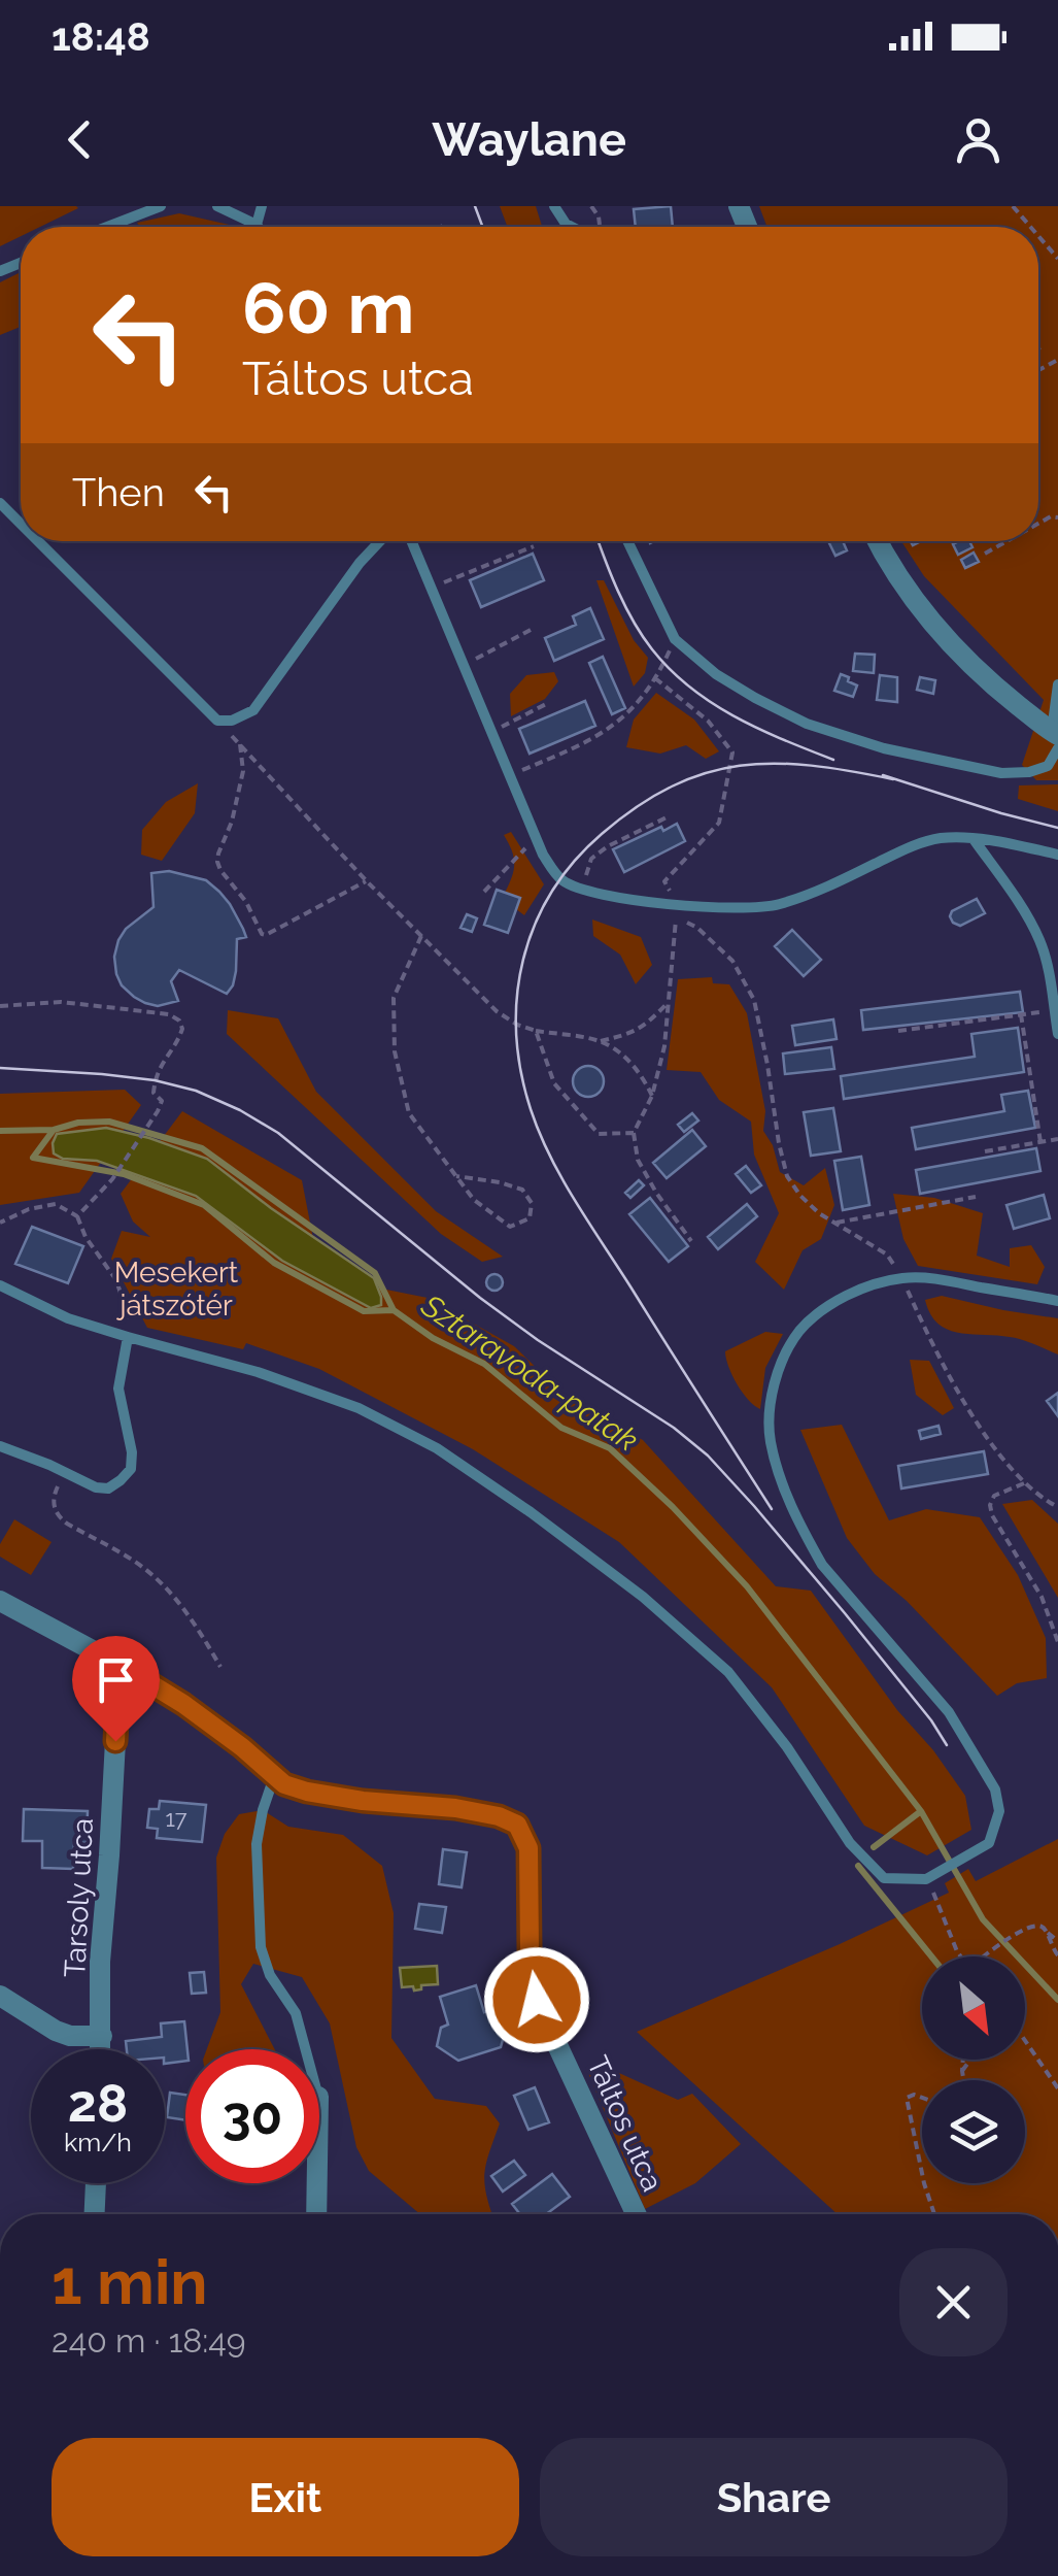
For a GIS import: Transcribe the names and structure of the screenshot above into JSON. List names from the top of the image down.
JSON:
{
  "streets": {
    "street": ["Tarsoly utca", "Táltos utca"]
  },
  "crossings": [
    ["Tarsoly utca", "Táltos utca"]
  ],
  "water": ["Sztaravoda-patak"],
  "parks": ["Mesekert játszótér"],
  "house_numbers": ["17"],
  "north": "bottom right",
  "page": {
    "status": "18:48",
    "header": "Waylane",
    "turn": ["60 m", "Táltos utca"],
    "then": "Then",
    "speed": "28 km/h",
    "limit": "30",
    "heading": ["1 min", "240 m · 18:49"],
    "buttons": ["Exit", "Share"]
  }
}
